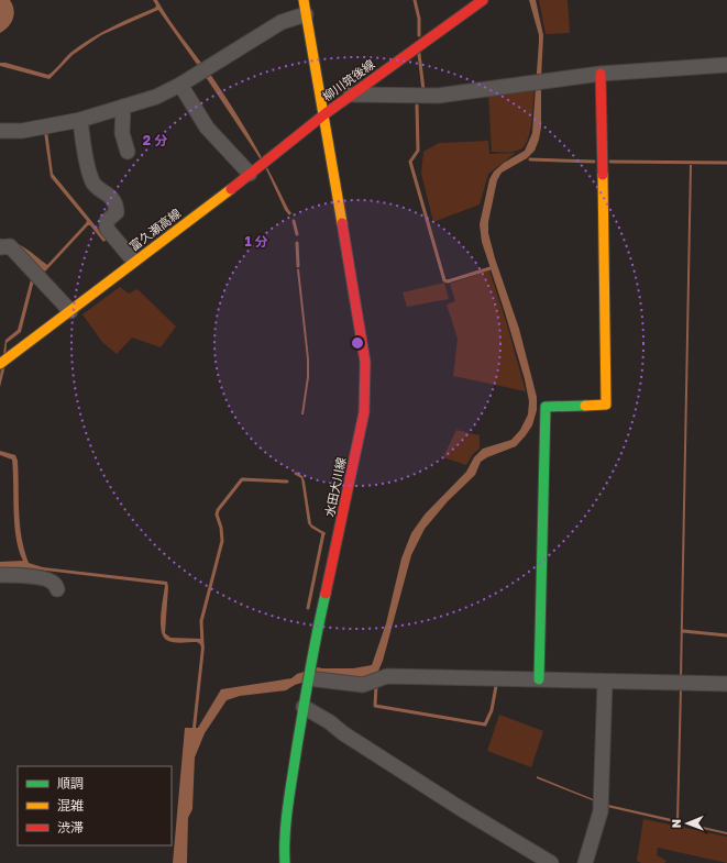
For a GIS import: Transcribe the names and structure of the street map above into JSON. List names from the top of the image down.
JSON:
{
  "streets": {
    "main road": ["柳川筑後線", "富久瀬高線", "水田大川線"]
  },
  "crossings": [
    ["柳川筑後線", "富久瀬高線"],
    ["柳川筑後線", "水田大川線"],
    ["富久瀬高線", "水田大川線"]
  ],
  "legend": ["順調", "混雑", "渋滞"],
  "north": "left",
  "rings": ["2 分", "1 分"]
}
